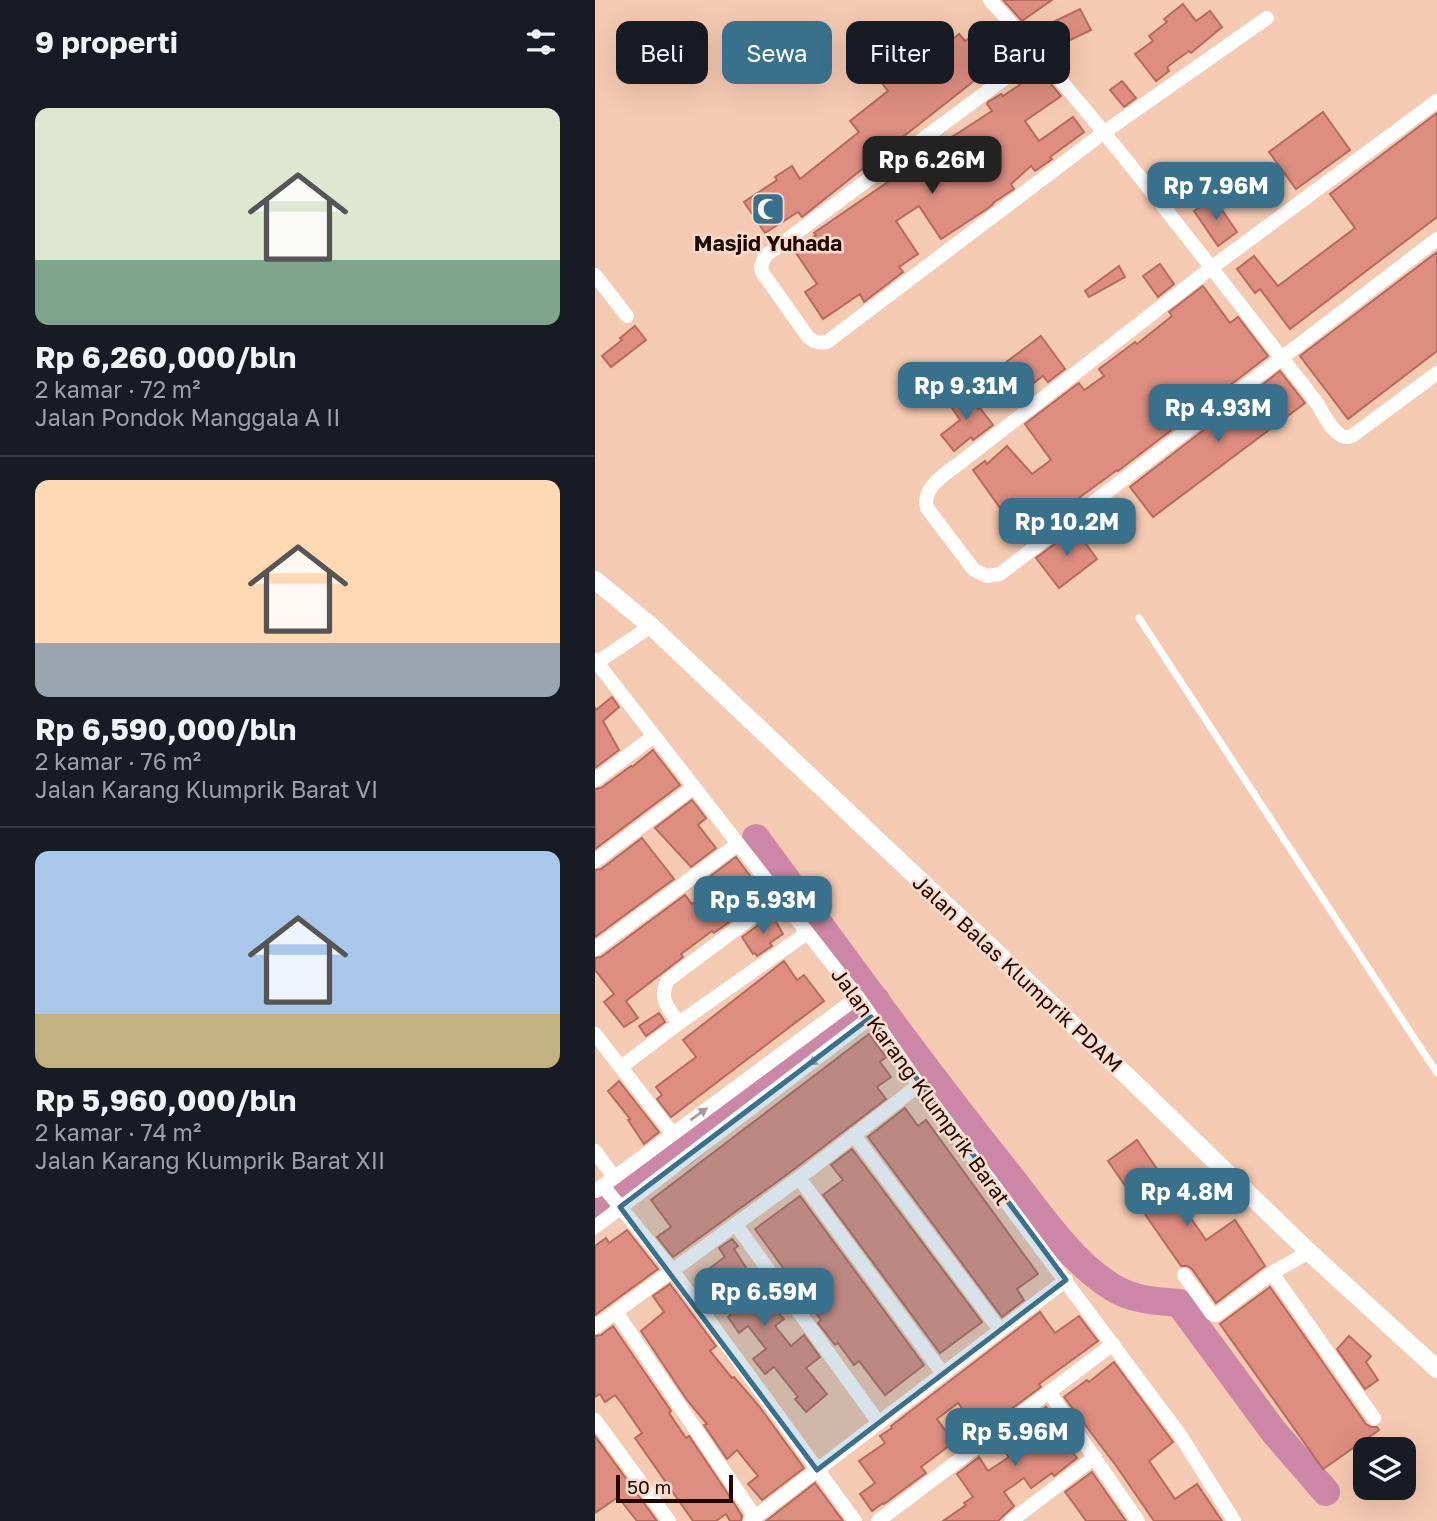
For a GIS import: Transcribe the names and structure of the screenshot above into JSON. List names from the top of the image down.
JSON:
{
  "streets": {
    "street": ["Jalan Balas Klumprik PDAM", "Jalan Karang Klumprik Barat"]
  },
  "places": {
    "mosque": ["Masjid Yuhada"]
  },
  "scale_bar": "50 m",
  "page": {
    "heading": "9 properti",
    "chip": [
      "Beli",
      "Sewa",
      "Filter",
      "Baru"
    ],
    "list": [
      {
        "name": "Rp 6,260,000/bln",
        "note": "2 kamar · 72 m² · Jalan Pondok Manggala A II"
      },
      {
        "name": "Rp 6,590,000/bln",
        "note": "2 kamar · 76 m² · Jalan Karang Klumprik Barat VI"
      },
      {
        "name": "Rp 5,960,000/bln",
        "note": "2 kamar · 74 m² · Jalan Karang Klumprik Barat XII"
      }
    ],
    "price": [
      "Rp 6.26M",
      "Rp 7.96M",
      "Rp 9.31M",
      "Rp 4.93M",
      "Rp 10.2M",
      "Rp 5.93M",
      "Rp 4.8M",
      "Rp 6.59M",
      "Rp 5.96M"
    ],
    "scale": "50 m"
  }
}
